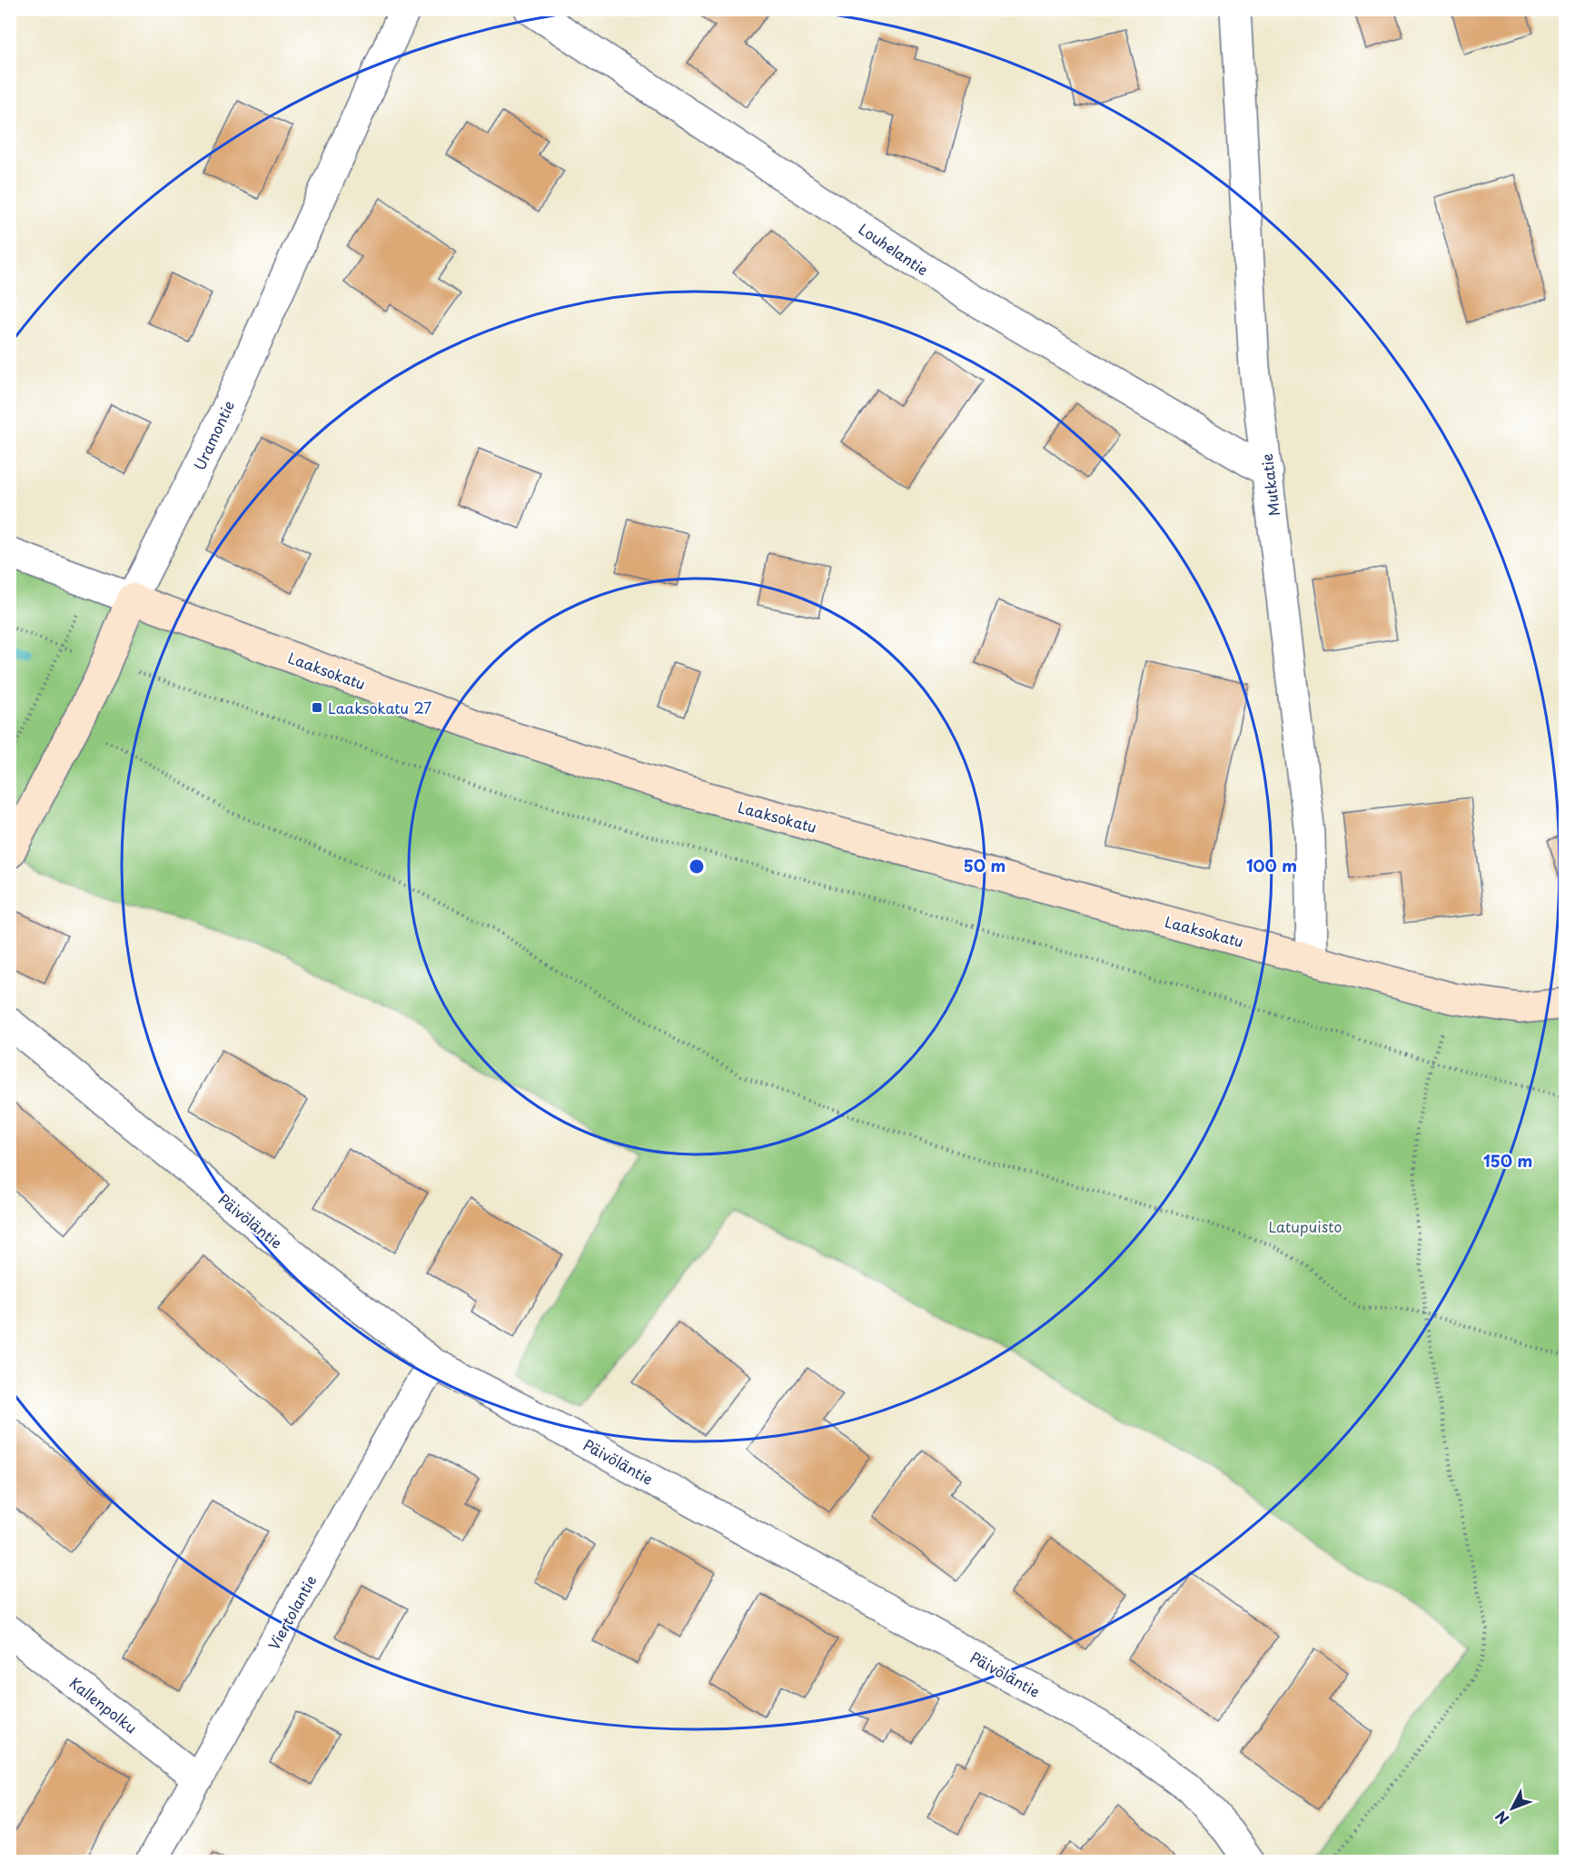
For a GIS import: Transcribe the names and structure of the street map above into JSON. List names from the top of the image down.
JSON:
{
  "streets": {
    "street": [
      "Louhelantie",
      "Uramontie",
      "Mutkatie",
      "Laaksokatu",
      "Päivöläntie",
      "Viertolantie",
      "Kallenpolku"
    ]
  },
  "crossings": [
    ["Louhelantie", "Mutkatie"],
    ["Uramontie", "Laaksokatu"],
    ["Mutkatie", "Laaksokatu"],
    ["Päivöläntie", "Viertolantie"],
    ["Viertolantie", "Kallenpolku"]
  ],
  "parks": ["Latupuisto"],
  "places": {
    "transit": ["Laaksokatu 27"]
  },
  "north": "bottom left",
  "rings": ["50 m", "100 m", "150 m"]
}
